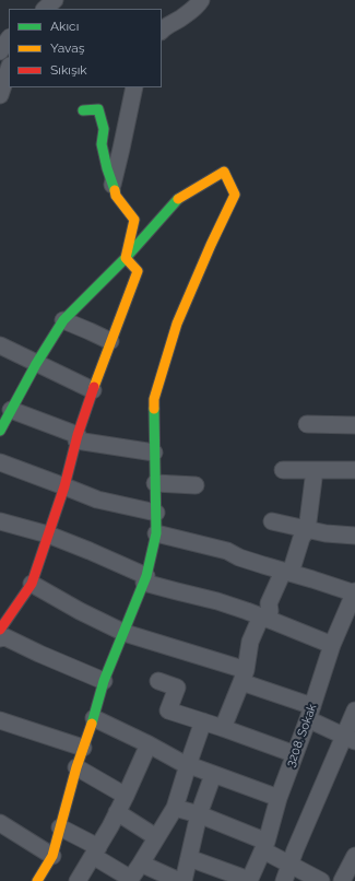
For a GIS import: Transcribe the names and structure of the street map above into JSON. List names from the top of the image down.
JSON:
{
  "streets": {
    "street": ["3208. Sokak"]
  },
  "legend": ["Akıcı", "Yavaş", "Sıkışık"]
}
